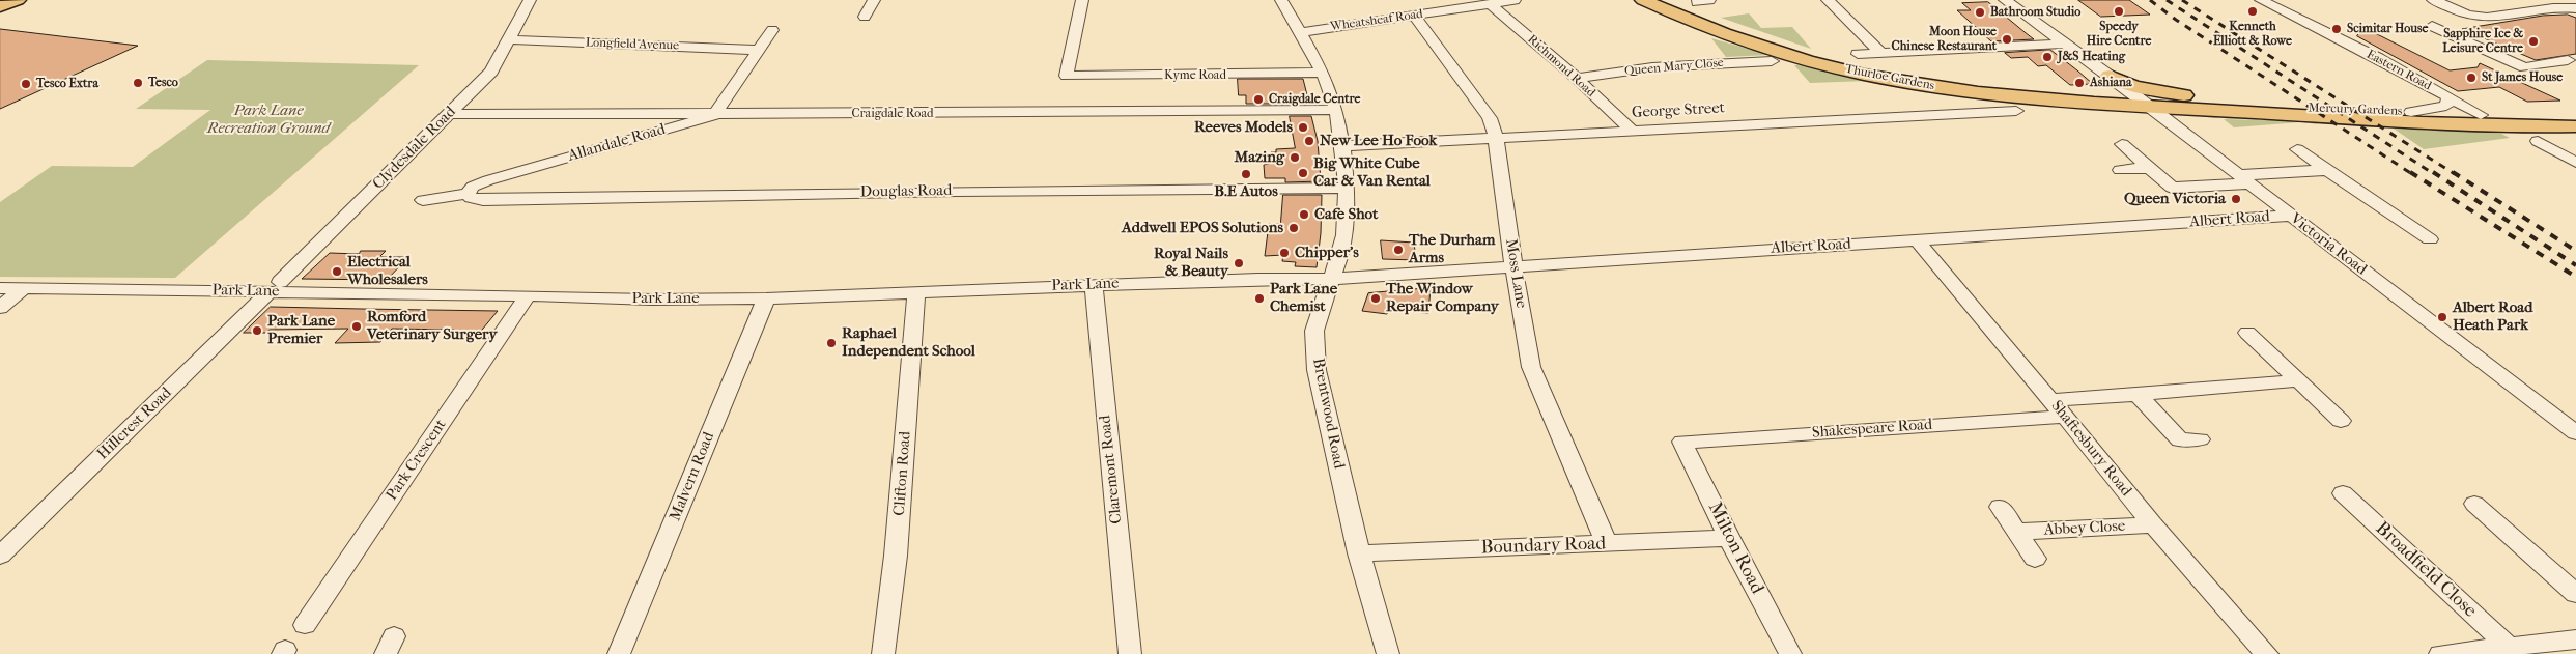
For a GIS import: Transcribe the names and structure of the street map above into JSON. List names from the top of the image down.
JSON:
{
  "streets": {
    "main road": ["Thurloe Gardens", "Mercury Gardens"],
    "street": [
      "Wheatsheaf Road",
      "Longfield Avenue",
      "Richmond Road",
      "Queen Mary Close",
      "Eastern Road",
      "Kyme Road",
      "George Street",
      "Craigdale Road",
      "Allandale Road",
      "Clydesdale Road",
      "Douglas Road",
      "Albert Road",
      "Victoria Road",
      "Moss Lane",
      "Park Lane",
      "Brentwood Road",
      "Hillcrest Road",
      "Shakespeare Road",
      "Shaftesbury Road",
      "Park Crescent",
      "Claremont Road",
      "Clifton Road",
      "Malvern Road",
      "Abbey Close",
      "Boundary Road",
      "Milton Road",
      "Broadfield Close"
    ]
  },
  "crossings": [
    ["Wheatsheaf Road", "Richmond Road"],
    ["Wheatsheaf Road", "Moss Lane"],
    ["Wheatsheaf Road", "Brentwood Road"],
    ["Longfield Avenue", "Clydesdale Road"],
    ["Richmond Road", "Queen Mary Close"],
    ["Richmond Road", "George Street"],
    ["Eastern Road", "Mercury Gardens"],
    ["Kyme Road", "Brentwood Road"],
    ["Thurloe Gardens", "Mercury Gardens"],
    ["Thurloe Gardens", "Victoria Road"],
    ["Mercury Gardens", "Victoria Road"],
    ["George Street", "Moss Lane"],
    ["George Street", "Brentwood Road"],
    ["Craigdale Road", "Allandale Road"],
    ["Craigdale Road", "Clydesdale Road"],
    ["Craigdale Road", "Brentwood Road"],
    ["Allandale Road", "Douglas Road"],
    ["Clydesdale Road", "Park Lane"],
    ["Clydesdale Road", "Hillcrest Road"],
    ["Douglas Road", "Brentwood Road"],
    ["Albert Road", "Victoria Road"],
    ["Albert Road", "Moss Lane"],
    ["Albert Road", "Park Lane"],
    ["Albert Road", "Brentwood Road"],
    ["Albert Road", "Shaftesbury Road"],
    ["Moss Lane", "Boundary Road"],
    ["Park Lane", "Brentwood Road"],
    ["Park Lane", "Hillcrest Road"],
    ["Park Lane", "Park Crescent"],
    ["Park Lane", "Claremont Road"],
    ["Park Lane", "Clifton Road"],
    ["Park Lane", "Malvern Road"],
    ["Brentwood Road", "Boundary Road"],
    ["Shakespeare Road", "Shaftesbury Road"],
    ["Shakespeare Road", "Milton Road"],
    ["Shaftesbury Road", "Abbey Close"],
    ["Boundary Road", "Milton Road"]
  ],
  "parks": ["Park Lane Recreation Ground"],
  "places": [
    "Speedy Hire Centre",
    "Kenneth Elliott & Rowe",
    "Bathroom Studio",
    "Scimitar House",
    "Moon House Chinese Restaurant",
    "Sapphire Ice & Leisure Centre",
    "J&S Heating",
    "St James House",
    "Tesco",
    "Ashiana",
    "Tesco Extra",
    "Craigdale Centre",
    "Reeves Models",
    "New Lee Ho Fook",
    "Mazing",
    "Big White Cube Car & Van Rental",
    "B.E Autos",
    "Queen Victoria",
    "Cafe Shot",
    "Addwell EPOS Solutions",
    "The Durham Arms",
    "Chipper's",
    "Royal Nails & Beauty",
    "Electrical Wholesalers",
    "Park Lane Chemist",
    "The Window Repair Company",
    "Albert Road Heath Park",
    "Romford Veterinary Surgery",
    "Park Lane Premier",
    "Raphael Independent School"
  ]
}
